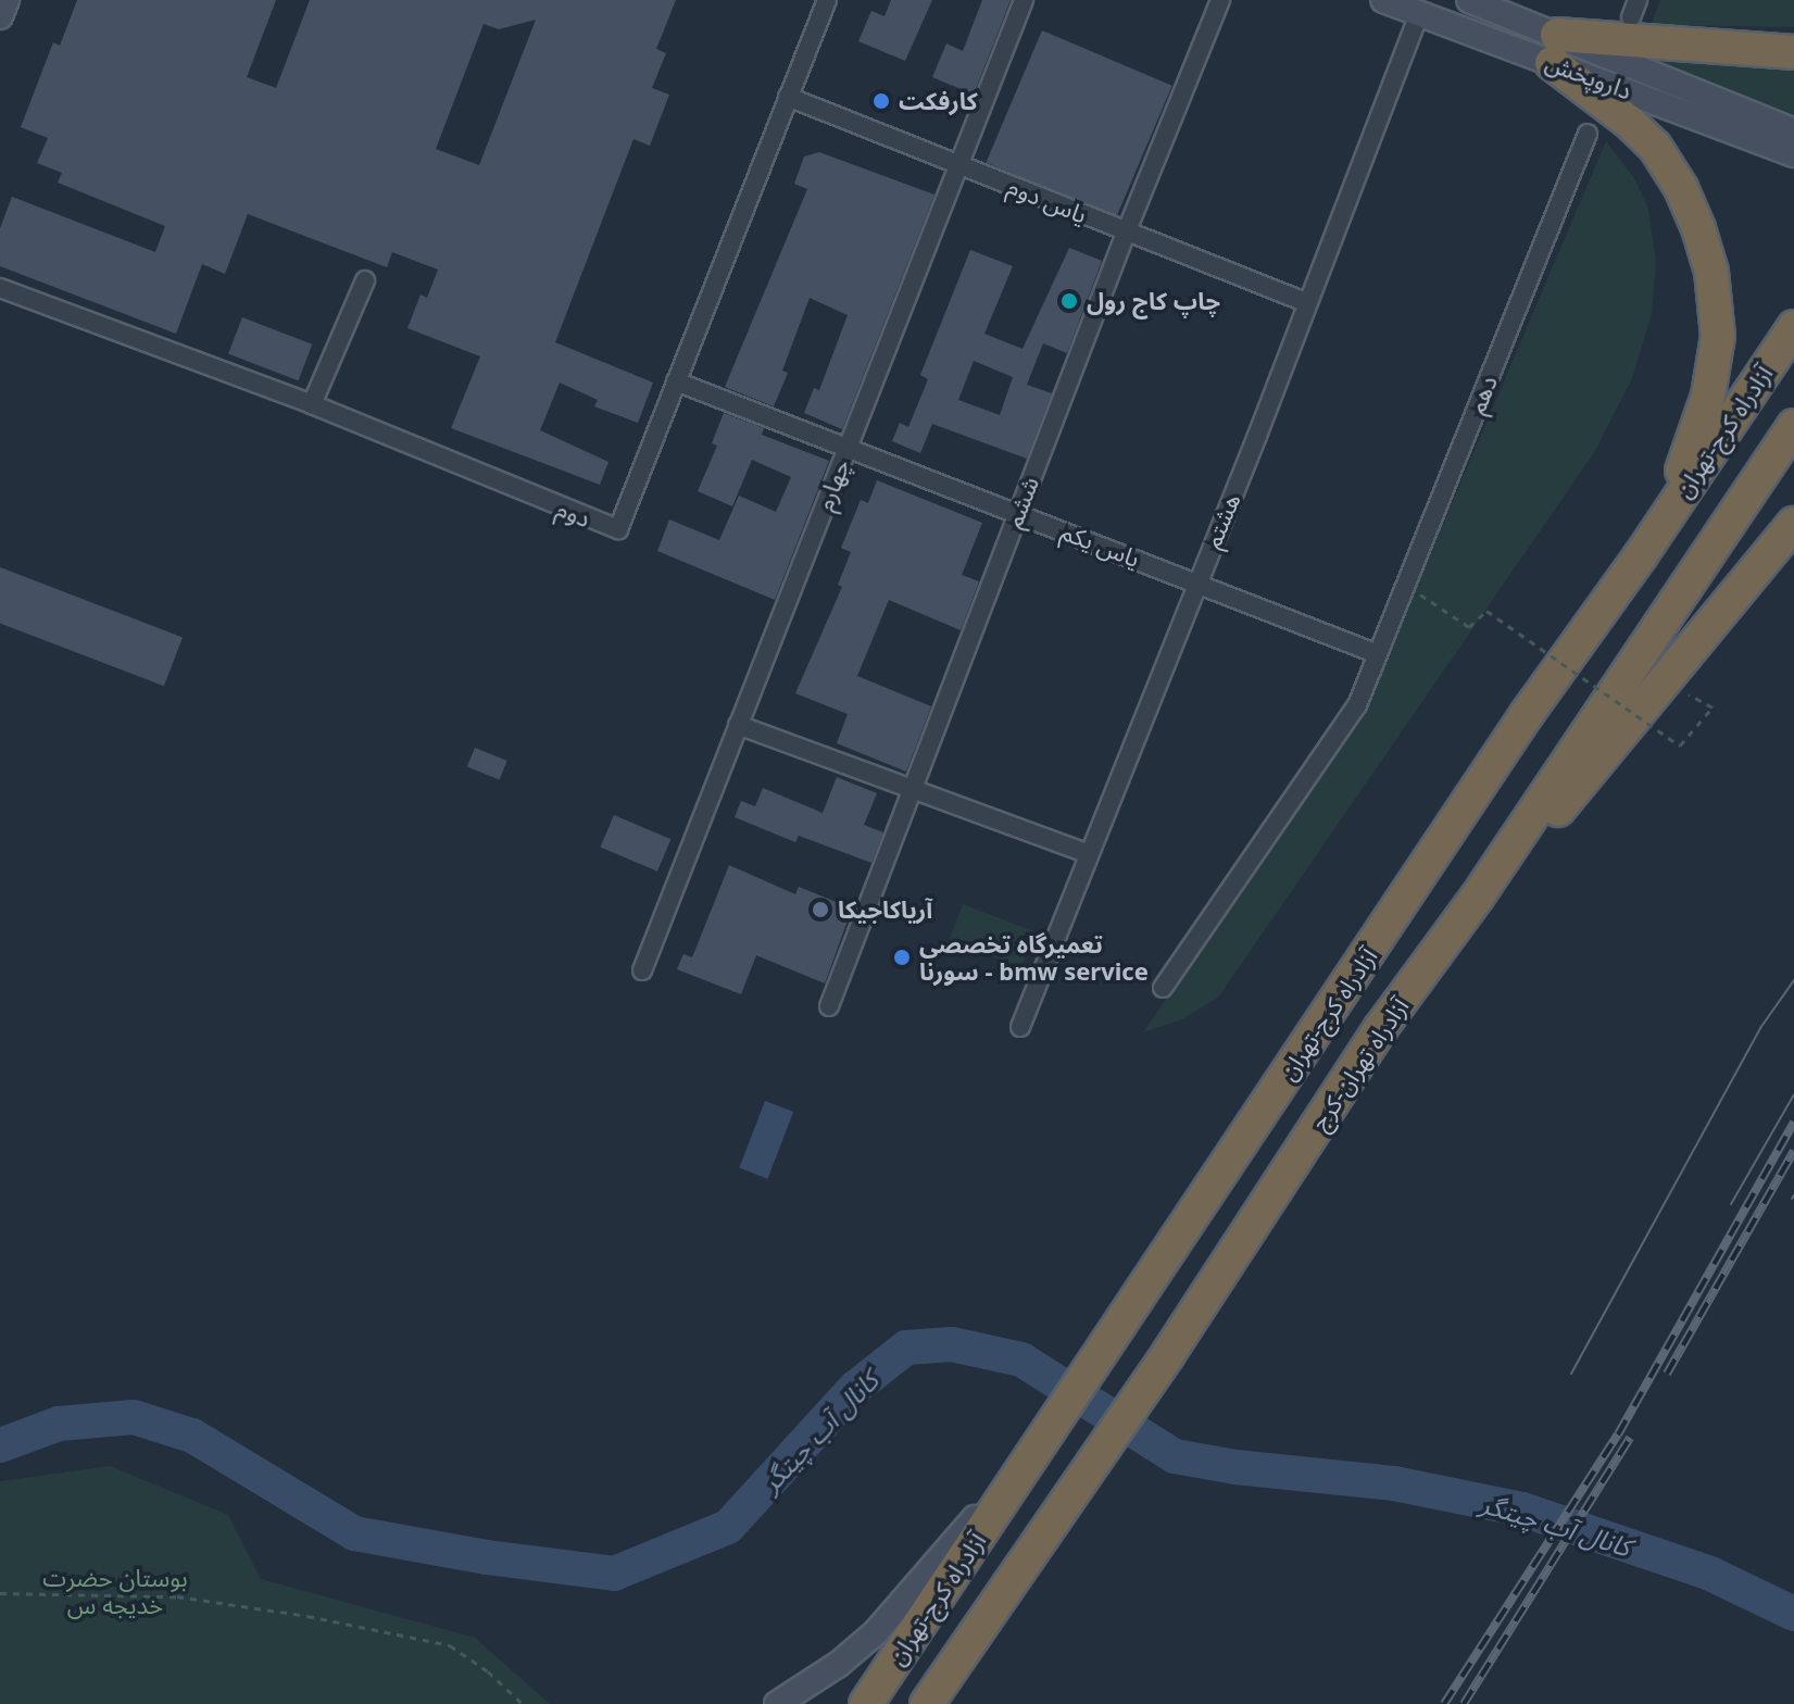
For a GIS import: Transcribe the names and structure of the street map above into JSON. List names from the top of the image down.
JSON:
{
  "streets": {
    "highway": ["آزادراه کرج-تهران", "آزادراه تهران-کرج"],
    "street": [
      "داروپخش",
      "یاس دوم",
      "دهم",
      "چهارم",
      "ششم",
      "دوم",
      "هشتم",
      "یاس یکم"
    ]
  },
  "crossings": [
    ["داروپخش", "هشتم"],
    ["یاس دوم", "چهارم"],
    ["یاس دوم", "ششم"],
    ["یاس دوم", "دوم"],
    ["یاس دوم", "هشتم"],
    ["دهم", "یاس یکم"],
    ["چهارم", "یاس یکم"],
    ["ششم", "یاس یکم"],
    ["دوم", "یاس یکم"],
    ["هشتم", "یاس یکم"]
  ],
  "water": ["کانال آب چیتگر"],
  "parks": ["بوستان حضرت خدیجه س"],
  "places": [
    "کارفکت",
    "چاپ کاج رول",
    "آریاکاجیکا",
    "تعمیرگاه تخصصی سورنا - bmw service"
  ]
}
